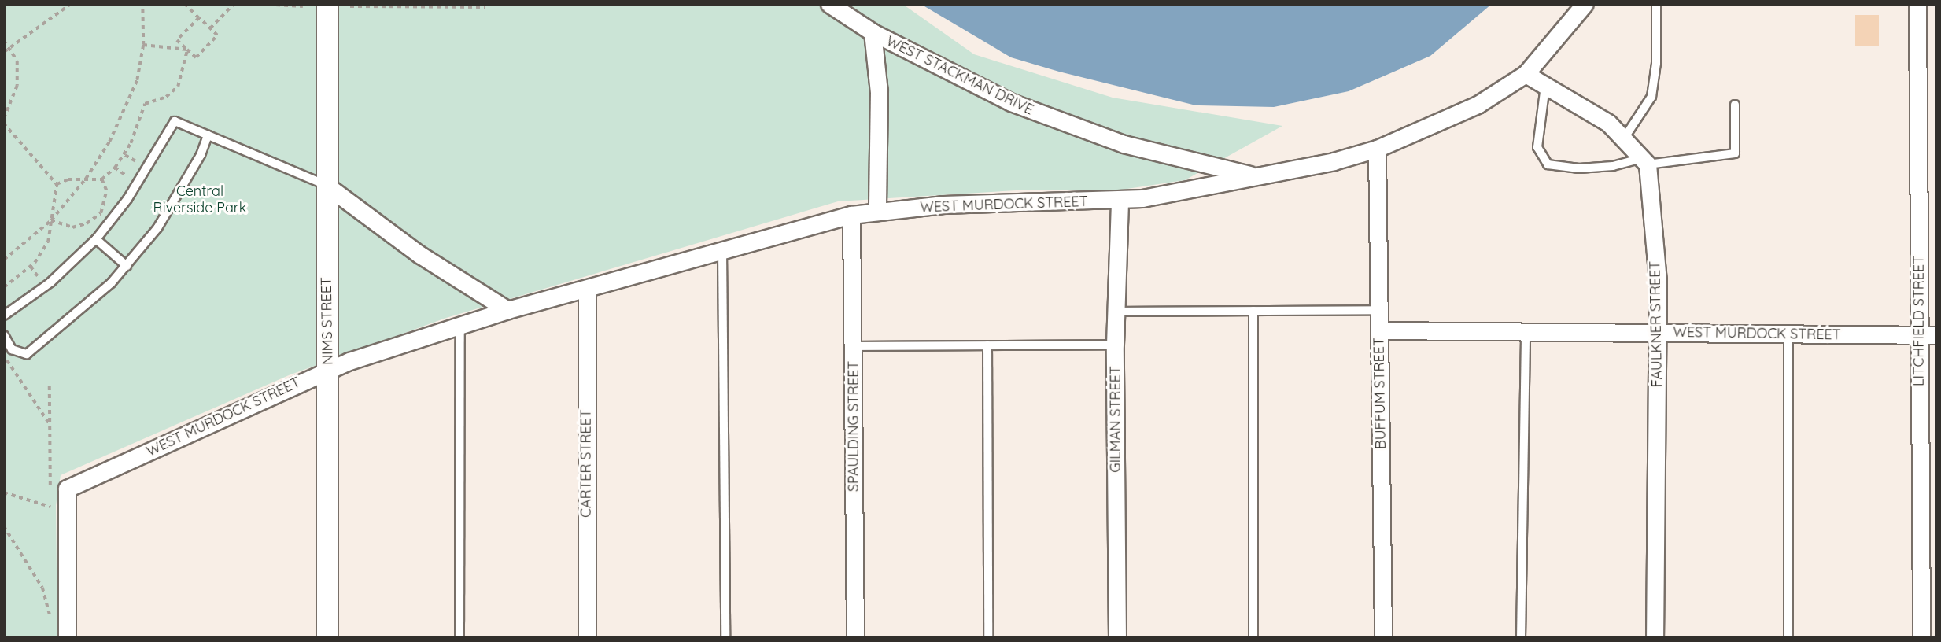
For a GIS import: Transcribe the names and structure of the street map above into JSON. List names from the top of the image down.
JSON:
{
  "streets": {
    "street": [
      "WEST STACKMAN DRIVE",
      "WEST MURDOCK STREET",
      "NIMS STREET",
      "LITCHFIELD STREET",
      "FAULKNER STREET",
      "BUFFUM STREET",
      "GILMAN STREET",
      "SPAULDING STREET",
      "CARTER STREET"
    ]
  },
  "crossings": [
    ["WEST STACKMAN DRIVE", "WEST MURDOCK STREET"],
    ["WEST MURDOCK STREET", "NIMS STREET"],
    ["WEST MURDOCK STREET", "LITCHFIELD STREET"],
    ["WEST MURDOCK STREET", "FAULKNER STREET"],
    ["WEST MURDOCK STREET", "BUFFUM STREET"],
    ["WEST MURDOCK STREET", "GILMAN STREET"],
    ["WEST MURDOCK STREET", "SPAULDING STREET"],
    ["WEST MURDOCK STREET", "CARTER STREET"]
  ],
  "parks": ["Central Riverside Park"]
}
